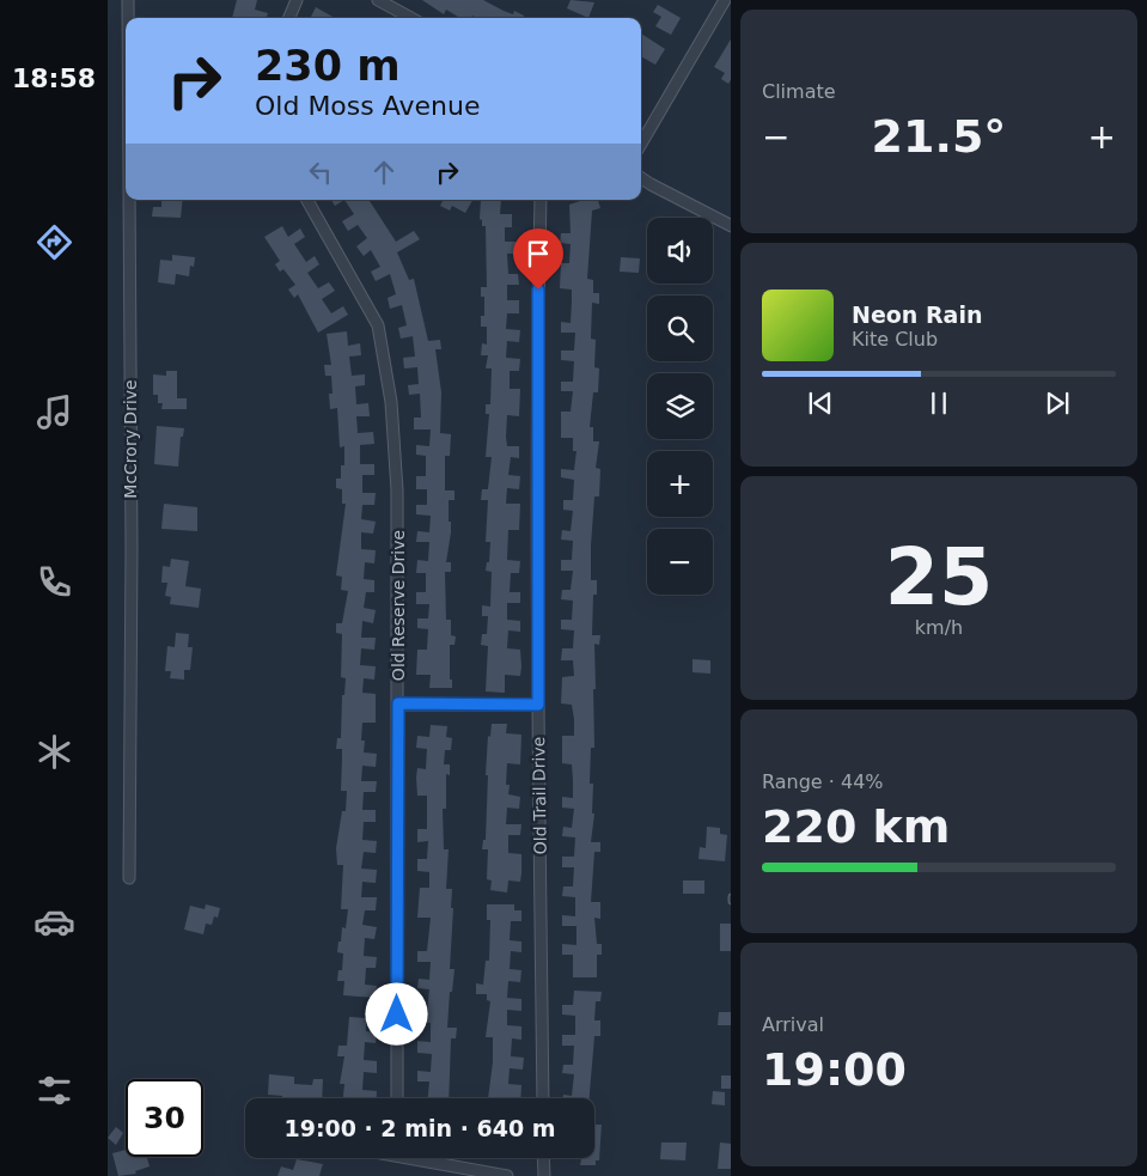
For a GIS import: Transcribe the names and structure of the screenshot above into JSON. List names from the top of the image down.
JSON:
{
  "streets": {
    "street": ["McCrory Drive", "Old Reserve Drive", "Old Trail Drive"]
  },
  "page": {
    "tabs": "18:58",
    "tile": [
      "Climate",
      ["25", "km/h"],
      ["Range · 44%", "220 km"],
      ["Arrival", "19:00"]
    ],
    "turn": ["230 m", "Old Moss Avenue"],
    "heat": ["−", "21.5°", "+"],
    "map_buttons": ["+", "−"],
    "song": ["Neon Rain", "Kite Club"],
    "limit": "30",
    "trip": "19:00 · 2 min · 640 m"
  }
}
